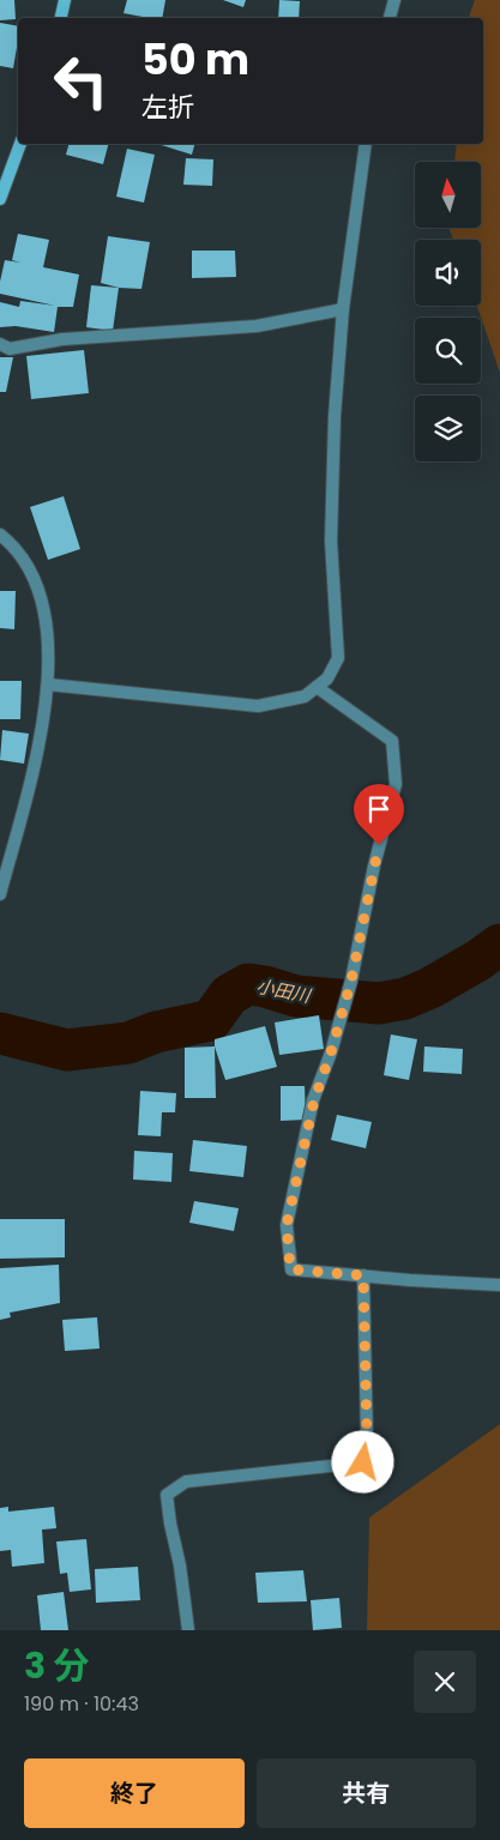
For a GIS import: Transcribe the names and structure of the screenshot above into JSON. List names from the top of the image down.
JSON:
{
  "water": ["小田川"],
  "north": "top",
  "page": {
    "turn": ["50 m", "左折"],
    "heading": ["3 分", "190 m · 10:43"],
    "buttons": ["終了", "共有"]
  }
}
